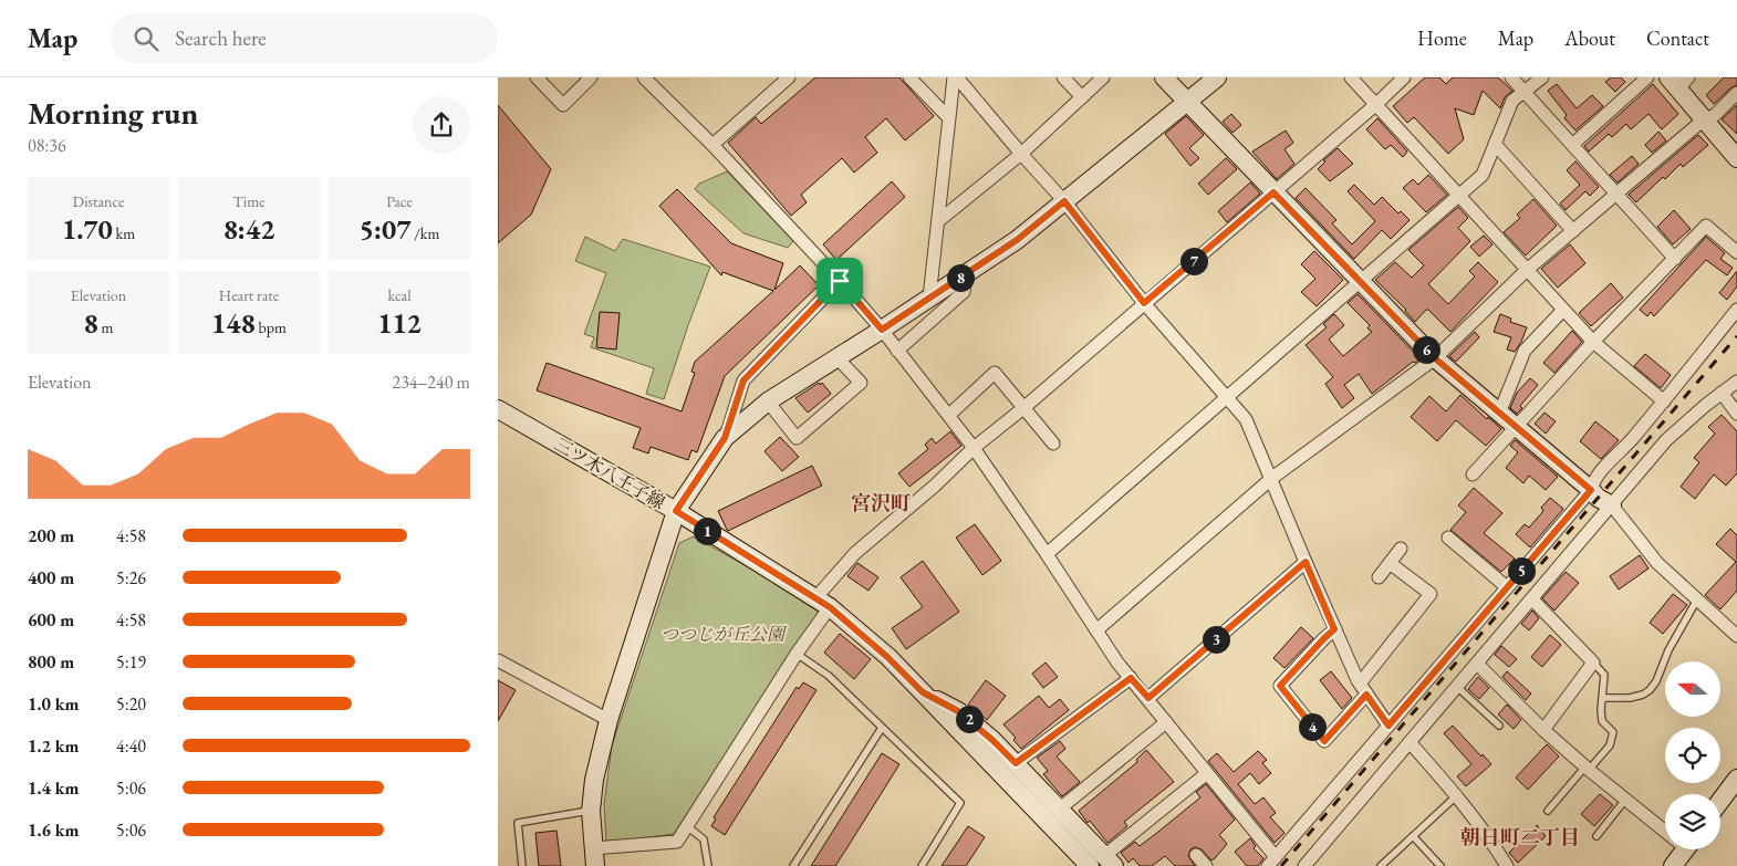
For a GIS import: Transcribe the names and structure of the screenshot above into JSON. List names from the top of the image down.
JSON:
{
  "streets": {
    "street": ["三ツ木八王子線"]
  },
  "districts": ["宮沢町", "朝日町二丁目"],
  "parks": ["つつじが丘公園"],
  "north": "left",
  "page": {
    "header": "Map",
    "search": "Search here",
    "nav": [
      "Home",
      "Map",
      "About",
      "Contact"
    ],
    "heading": ["Morning run", "08:36"],
    "stats": [
      ["Distance", "1.70 km"],
      ["Time", "8:42"],
      ["Pace", "5:07 /km"],
      ["Elevation", "8 m"],
      ["Heart rate", "148 bpm"],
      ["kcal", "112"]
    ],
    "pins": [
      "7",
      "8",
      "6",
      "1",
      "5",
      "3",
      "2",
      "4"
    ],
    "chart": ["Elevation", "234–240 m"],
    "list": [
      {
        "name": "200 m",
        "note": "4:58"
      },
      {
        "name": "400 m",
        "note": "5:26"
      },
      {
        "name": "600 m",
        "note": "4:58"
      },
      {
        "name": "800 m",
        "note": "5:19"
      },
      {
        "name": "1.0 km",
        "note": "5:20"
      },
      {
        "name": "1.2 km",
        "note": "4:40"
      },
      {
        "name": "1.4 km",
        "note": "5:06"
      },
      {
        "name": "1.6 km",
        "note": "5:06"
      }
    ]
  }
}
